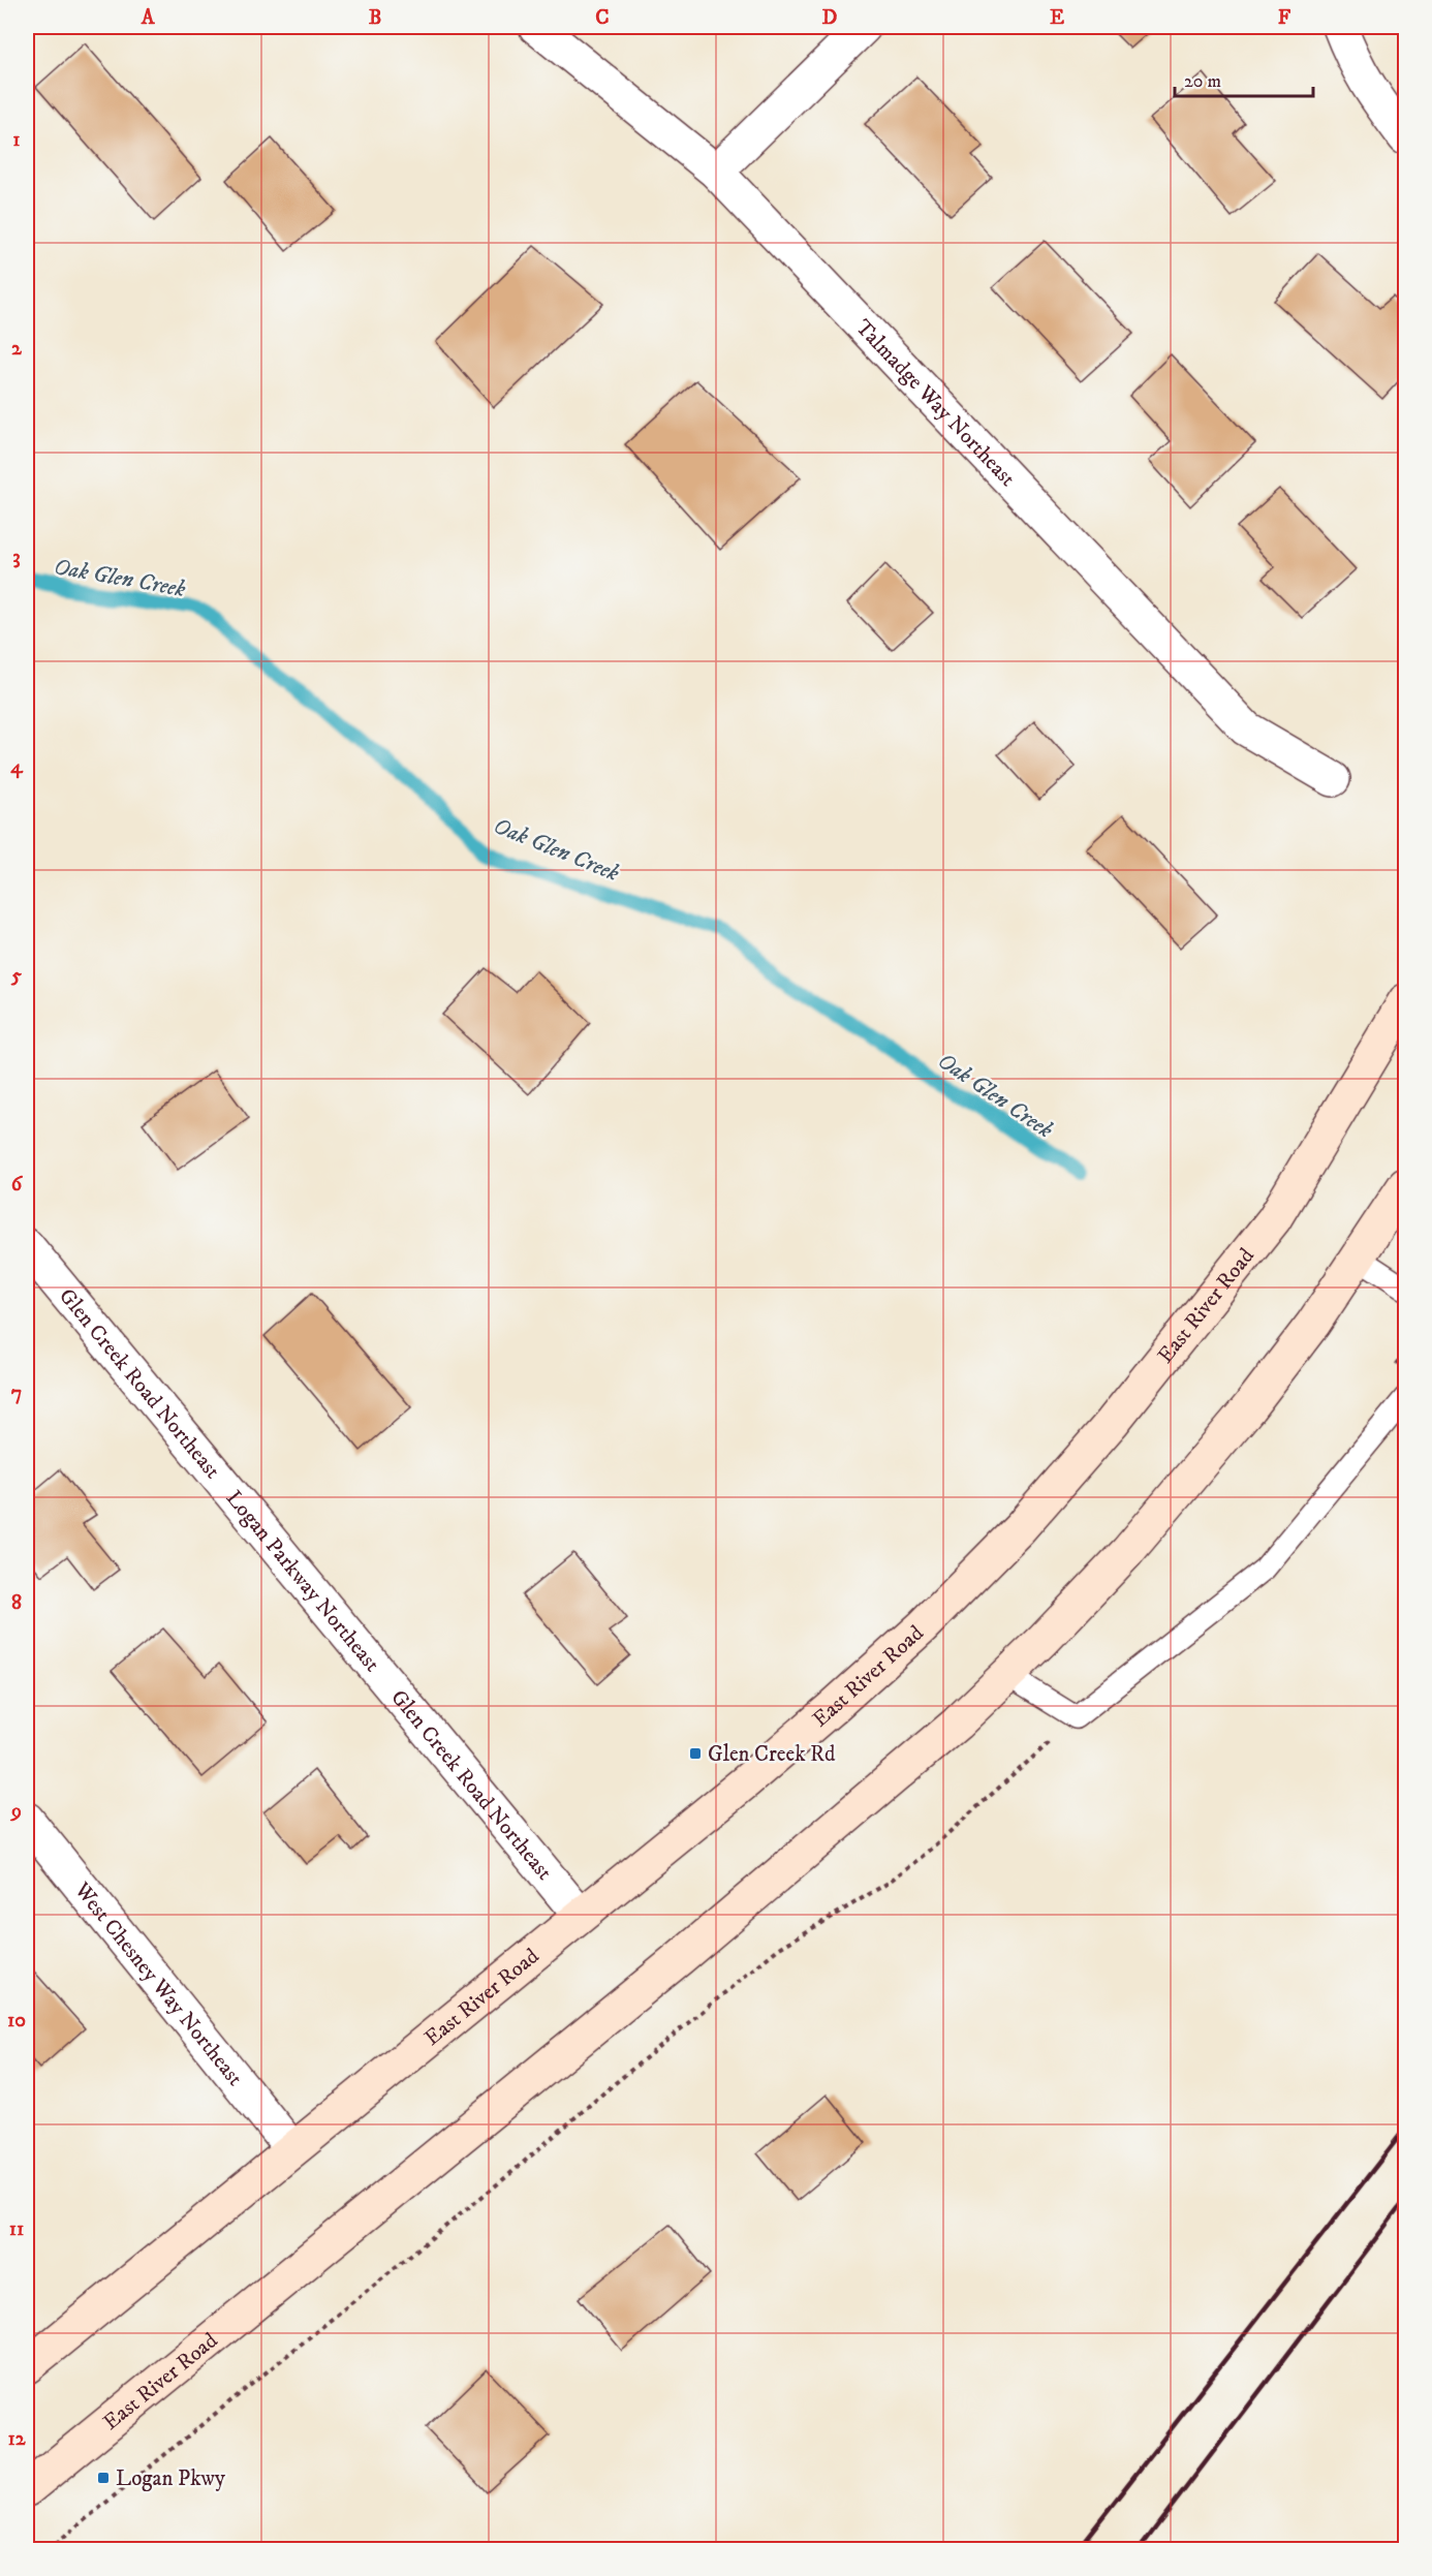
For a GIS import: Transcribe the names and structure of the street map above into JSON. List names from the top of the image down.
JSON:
{
  "streets": {
    "main road": ["East River Road"],
    "street": ["Talmadge Way Northeast", "Glen Creek Road Northeast", "West Chesney Way Northeast"]
  },
  "crossings": [
    ["East River Road", "Glen Creek Road Northeast"],
    ["East River Road", "West Chesney Way Northeast"]
  ],
  "water": ["Oak Glen Creek"],
  "places": {
    "transit": ["Glen Creek Rd", "Logan Pkwy"]
  },
  "scale_bar": "20 m",
  "grid": {
    "columns": [
      "A",
      "B",
      "C",
      "D",
      "E",
      "F"
    ],
    "rows": [
      "1",
      "2",
      "3",
      "4",
      "5",
      "6",
      "7",
      "8",
      "9",
      "10",
      "11",
      "12"
    ]
  }
}
